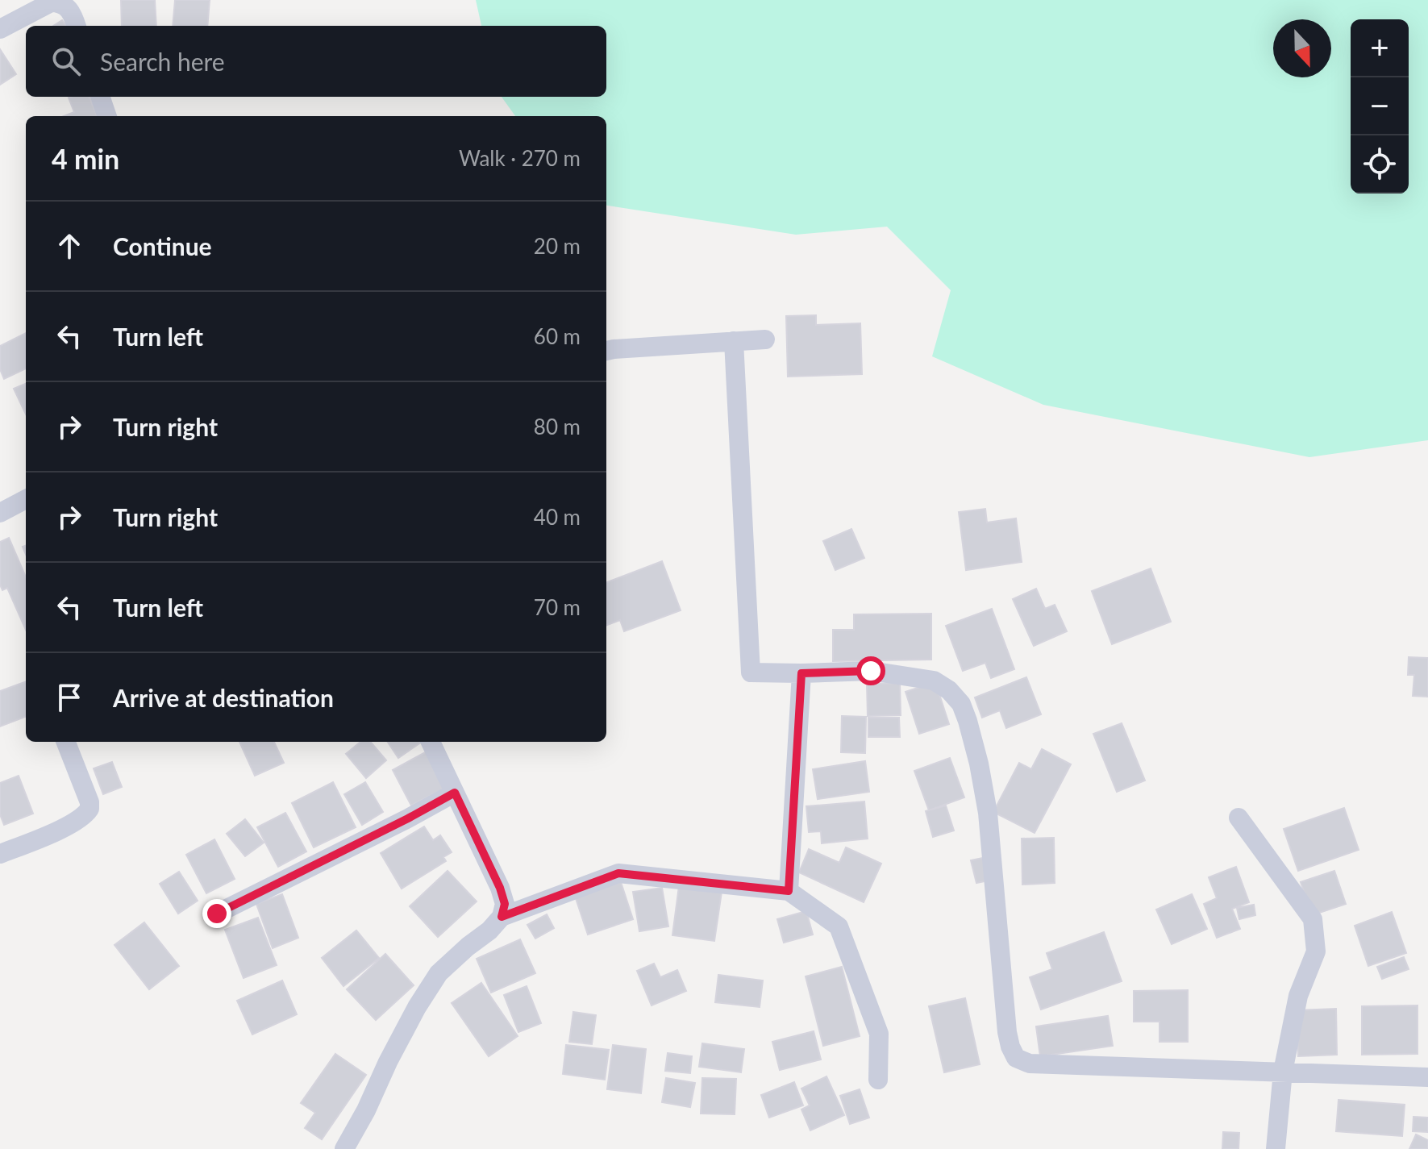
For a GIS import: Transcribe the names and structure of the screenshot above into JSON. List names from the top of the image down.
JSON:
{
  "north": "bottom",
  "page": {
    "map_buttons": ["+", "−"],
    "search": "Search here",
    "heading": ["4 min", "Walk · 270 m"],
    "list": [
      ["Continue", "20 m"],
      ["Turn left", "60 m"],
      ["Turn right", "80 m"],
      ["Turn right", "40 m"],
      ["Turn left", "70 m"],
      "Arrive at destination"
    ]
  }
}
